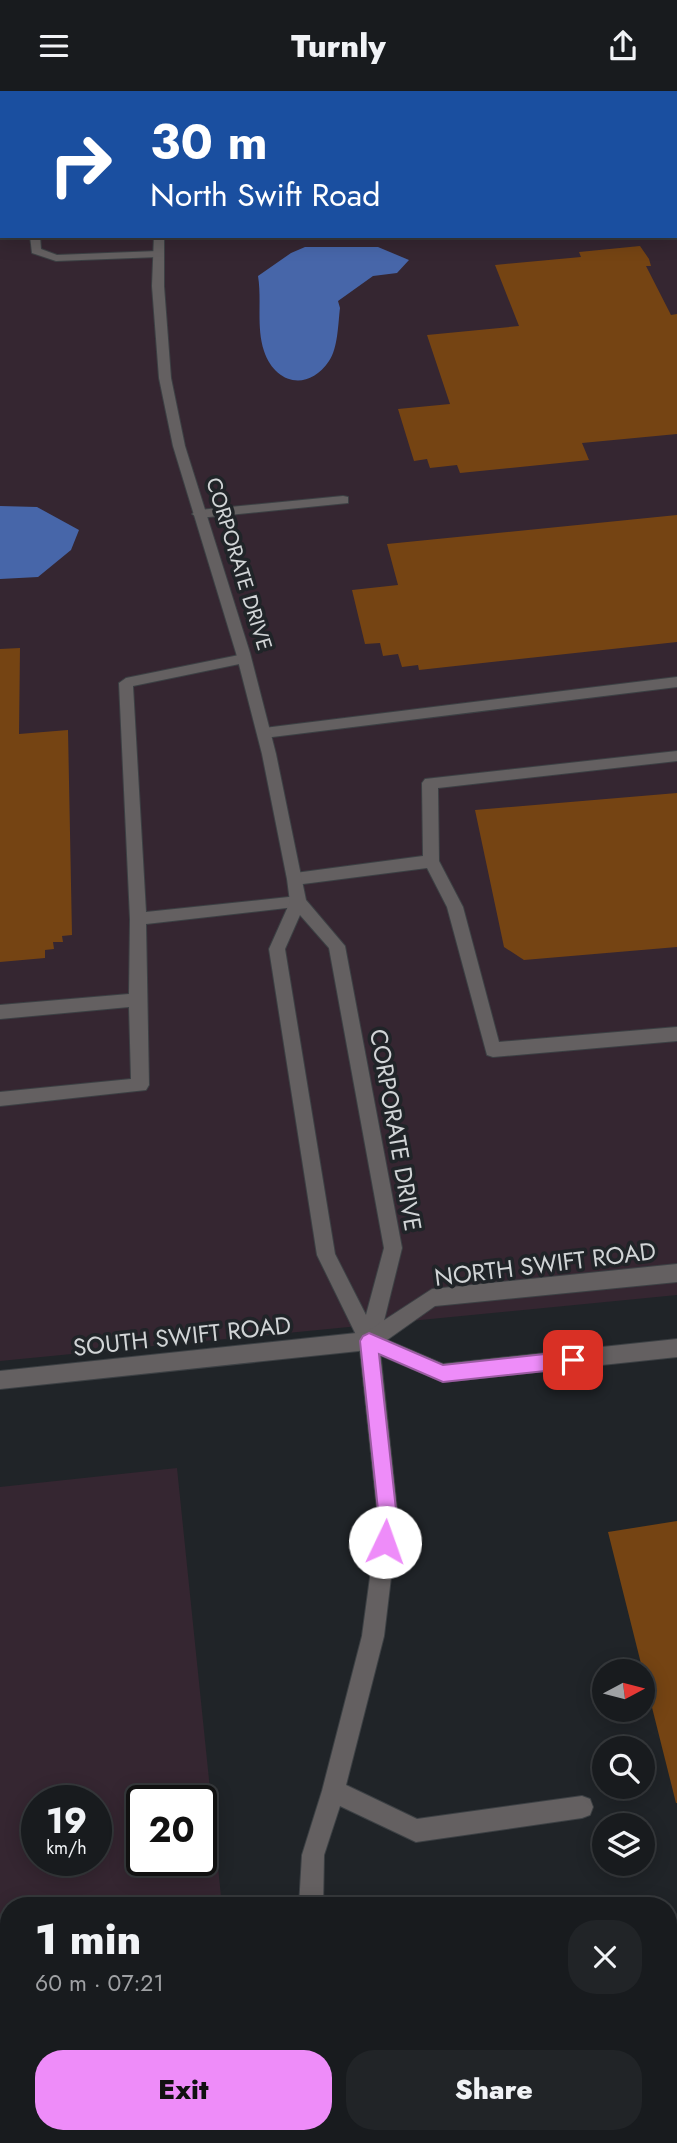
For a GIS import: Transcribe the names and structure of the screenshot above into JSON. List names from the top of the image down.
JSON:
{
  "streets": {
    "street": ["CORPORATE DRIVE", "NORTH SWIFT ROAD", "SOUTH SWIFT ROAD"]
  },
  "crossings": [
    ["CORPORATE DRIVE", "NORTH SWIFT ROAD"],
    ["CORPORATE DRIVE", "SOUTH SWIFT ROAD"],
    ["NORTH SWIFT ROAD", "SOUTH SWIFT ROAD"]
  ],
  "north": "right",
  "page": {
    "header": "Turnly",
    "turn": ["30 m", "North Swift Road"],
    "speed": "19 km/h",
    "limit": "20",
    "heading": ["1 min", "60 m · 07:21"],
    "buttons": ["Exit", "Share"]
  }
}
